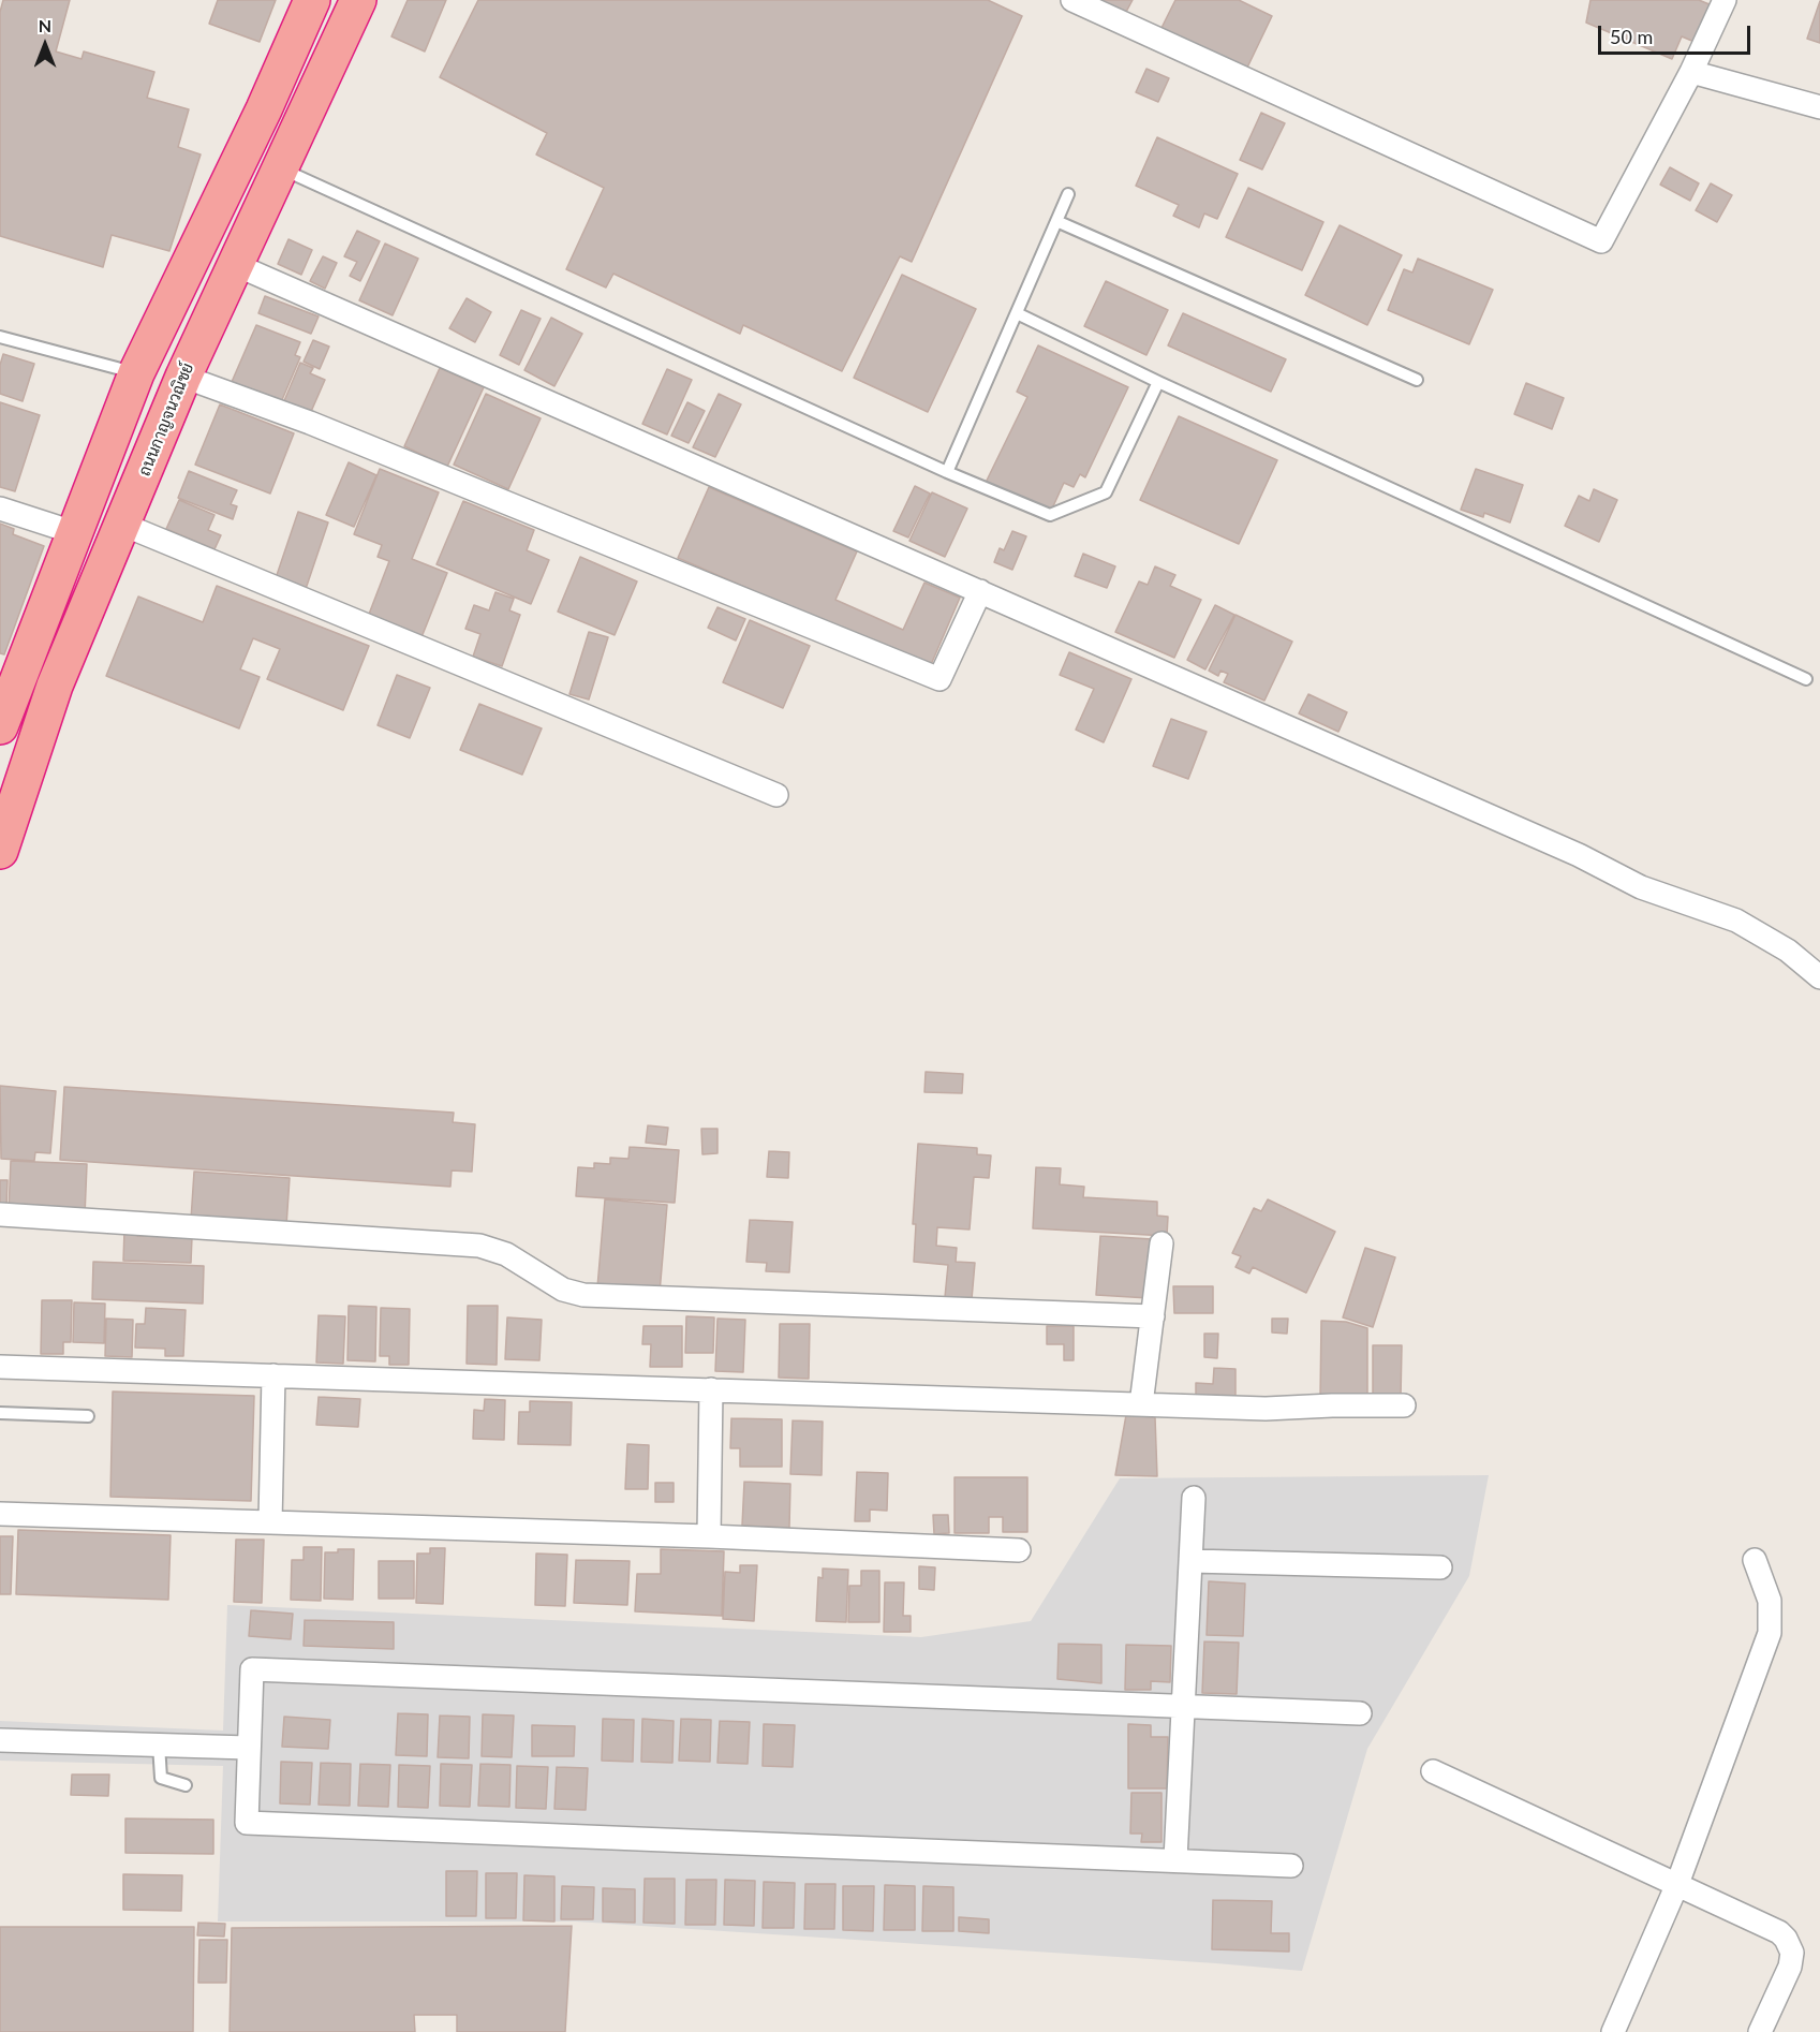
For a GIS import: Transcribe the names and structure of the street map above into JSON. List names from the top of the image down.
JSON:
{
  "streets": {
    "highway": ["ถนนกาญจนวณิชย์"]
  },
  "scale_bar": "50 m",
  "north": "top"
}
